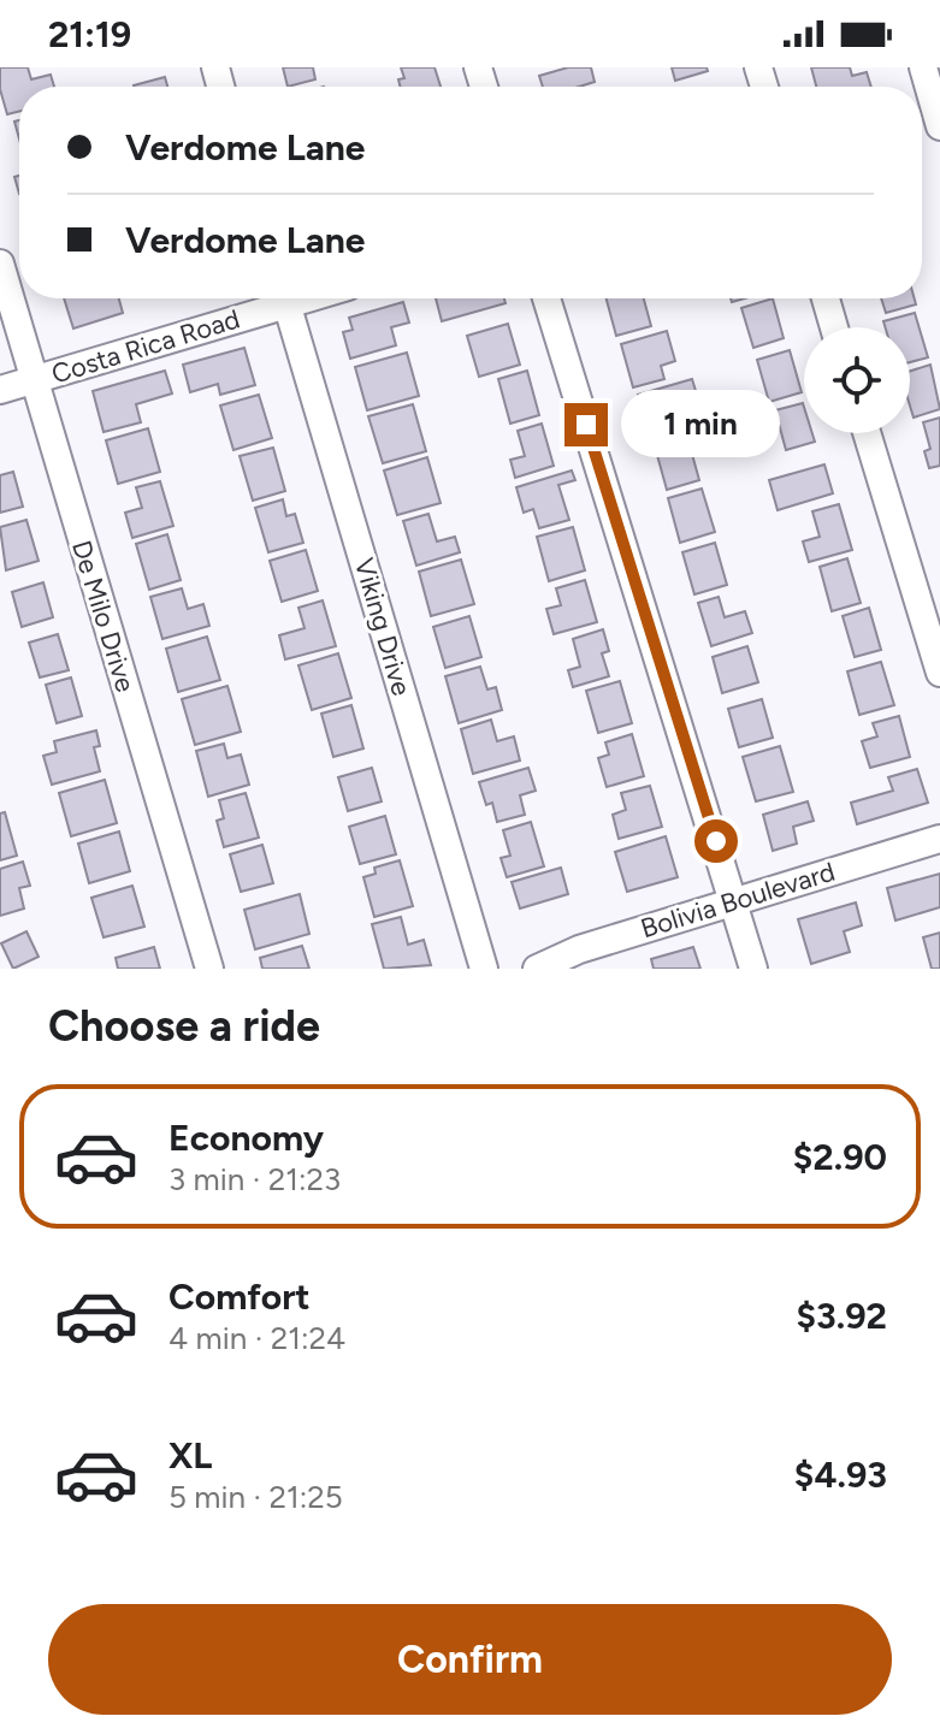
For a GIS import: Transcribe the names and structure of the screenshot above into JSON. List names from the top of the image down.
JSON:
{
  "streets": {
    "street": [
      "Costa Rica Road",
      "De Milo Drive",
      "Viking Drive",
      "Bolivia Boulevard"
    ]
  },
  "crossings": [
    ["Costa Rica Road", "De Milo Drive"]
  ],
  "page": {
    "status": "21:19",
    "banner": ["Verdome Lane", "Verdome Lane"],
    "bubble": "1 min",
    "heading": "Choose a ride",
    "list": [
      {
        "name": "Economy",
        "note": "3 min · 21:23",
        "value": "$2.90"
      },
      {
        "name": "Comfort",
        "note": "4 min · 21:24",
        "value": "$3.92"
      },
      {
        "name": "XL",
        "note": "5 min · 21:25",
        "value": "$4.93"
      }
    ],
    "buttons": "Confirm"
  }
}
